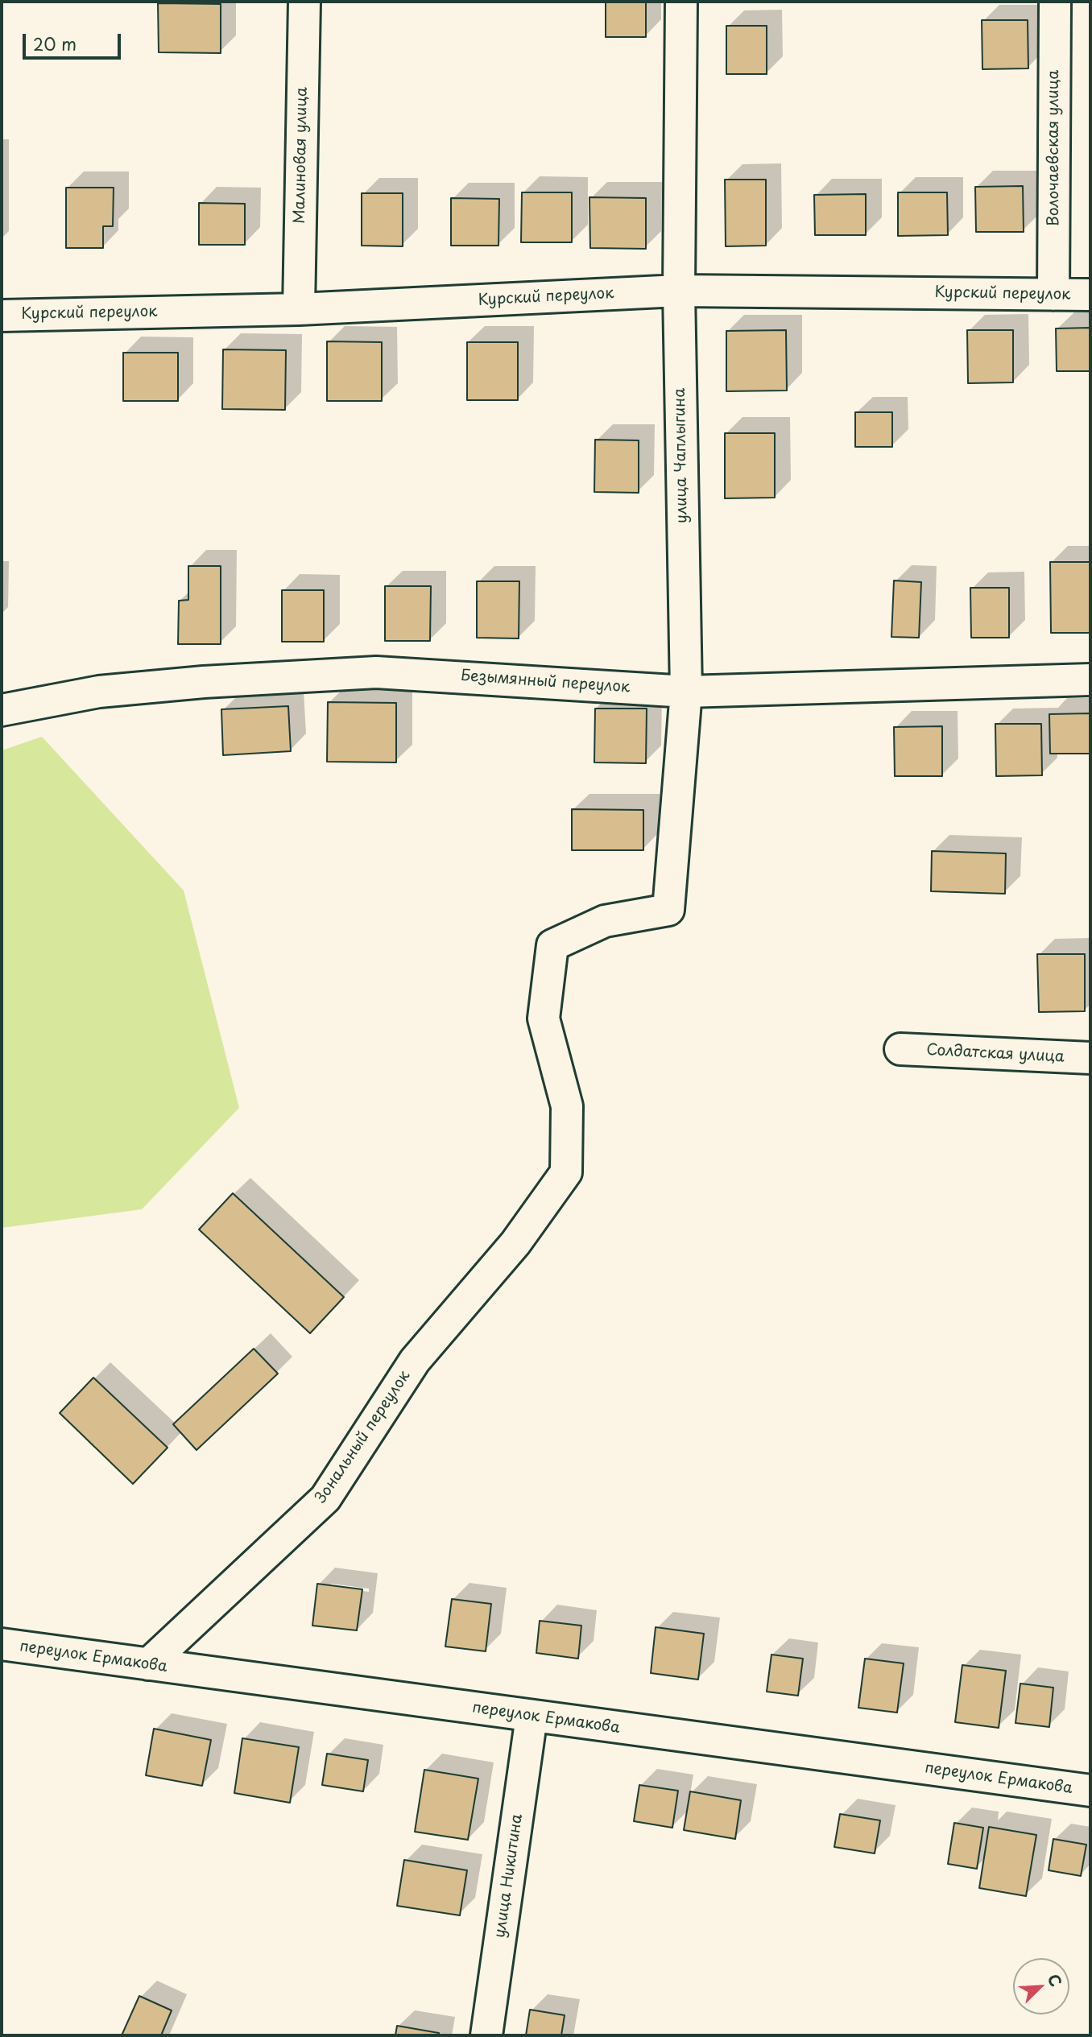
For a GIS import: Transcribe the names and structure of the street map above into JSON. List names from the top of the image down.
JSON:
{
  "streets": {
    "street": [
      "Волочаевская улица",
      "Малиновая улица",
      "Курский переулок",
      "улица Чаплыгина",
      "Безымянный переулок",
      "Солдатская улица",
      "Зональный переулок",
      "переулок Ермакова",
      "улица Никитина"
    ]
  },
  "crossings": [
    ["Волочаевская улица", "Курский переулок"],
    ["Малиновая улица", "Курский переулок"],
    ["Курский переулок", "улица Чаплыгина"],
    ["улица Чаплыгина", "Безымянный переулок"],
    ["улица Чаплыгина", "Зональный переулок"],
    ["Зональный переулок", "переулок Ермакова"],
    ["переулок Ермакова", "улица Никитина"]
  ],
  "scale_bar": "20 m",
  "north": "top right"
}
